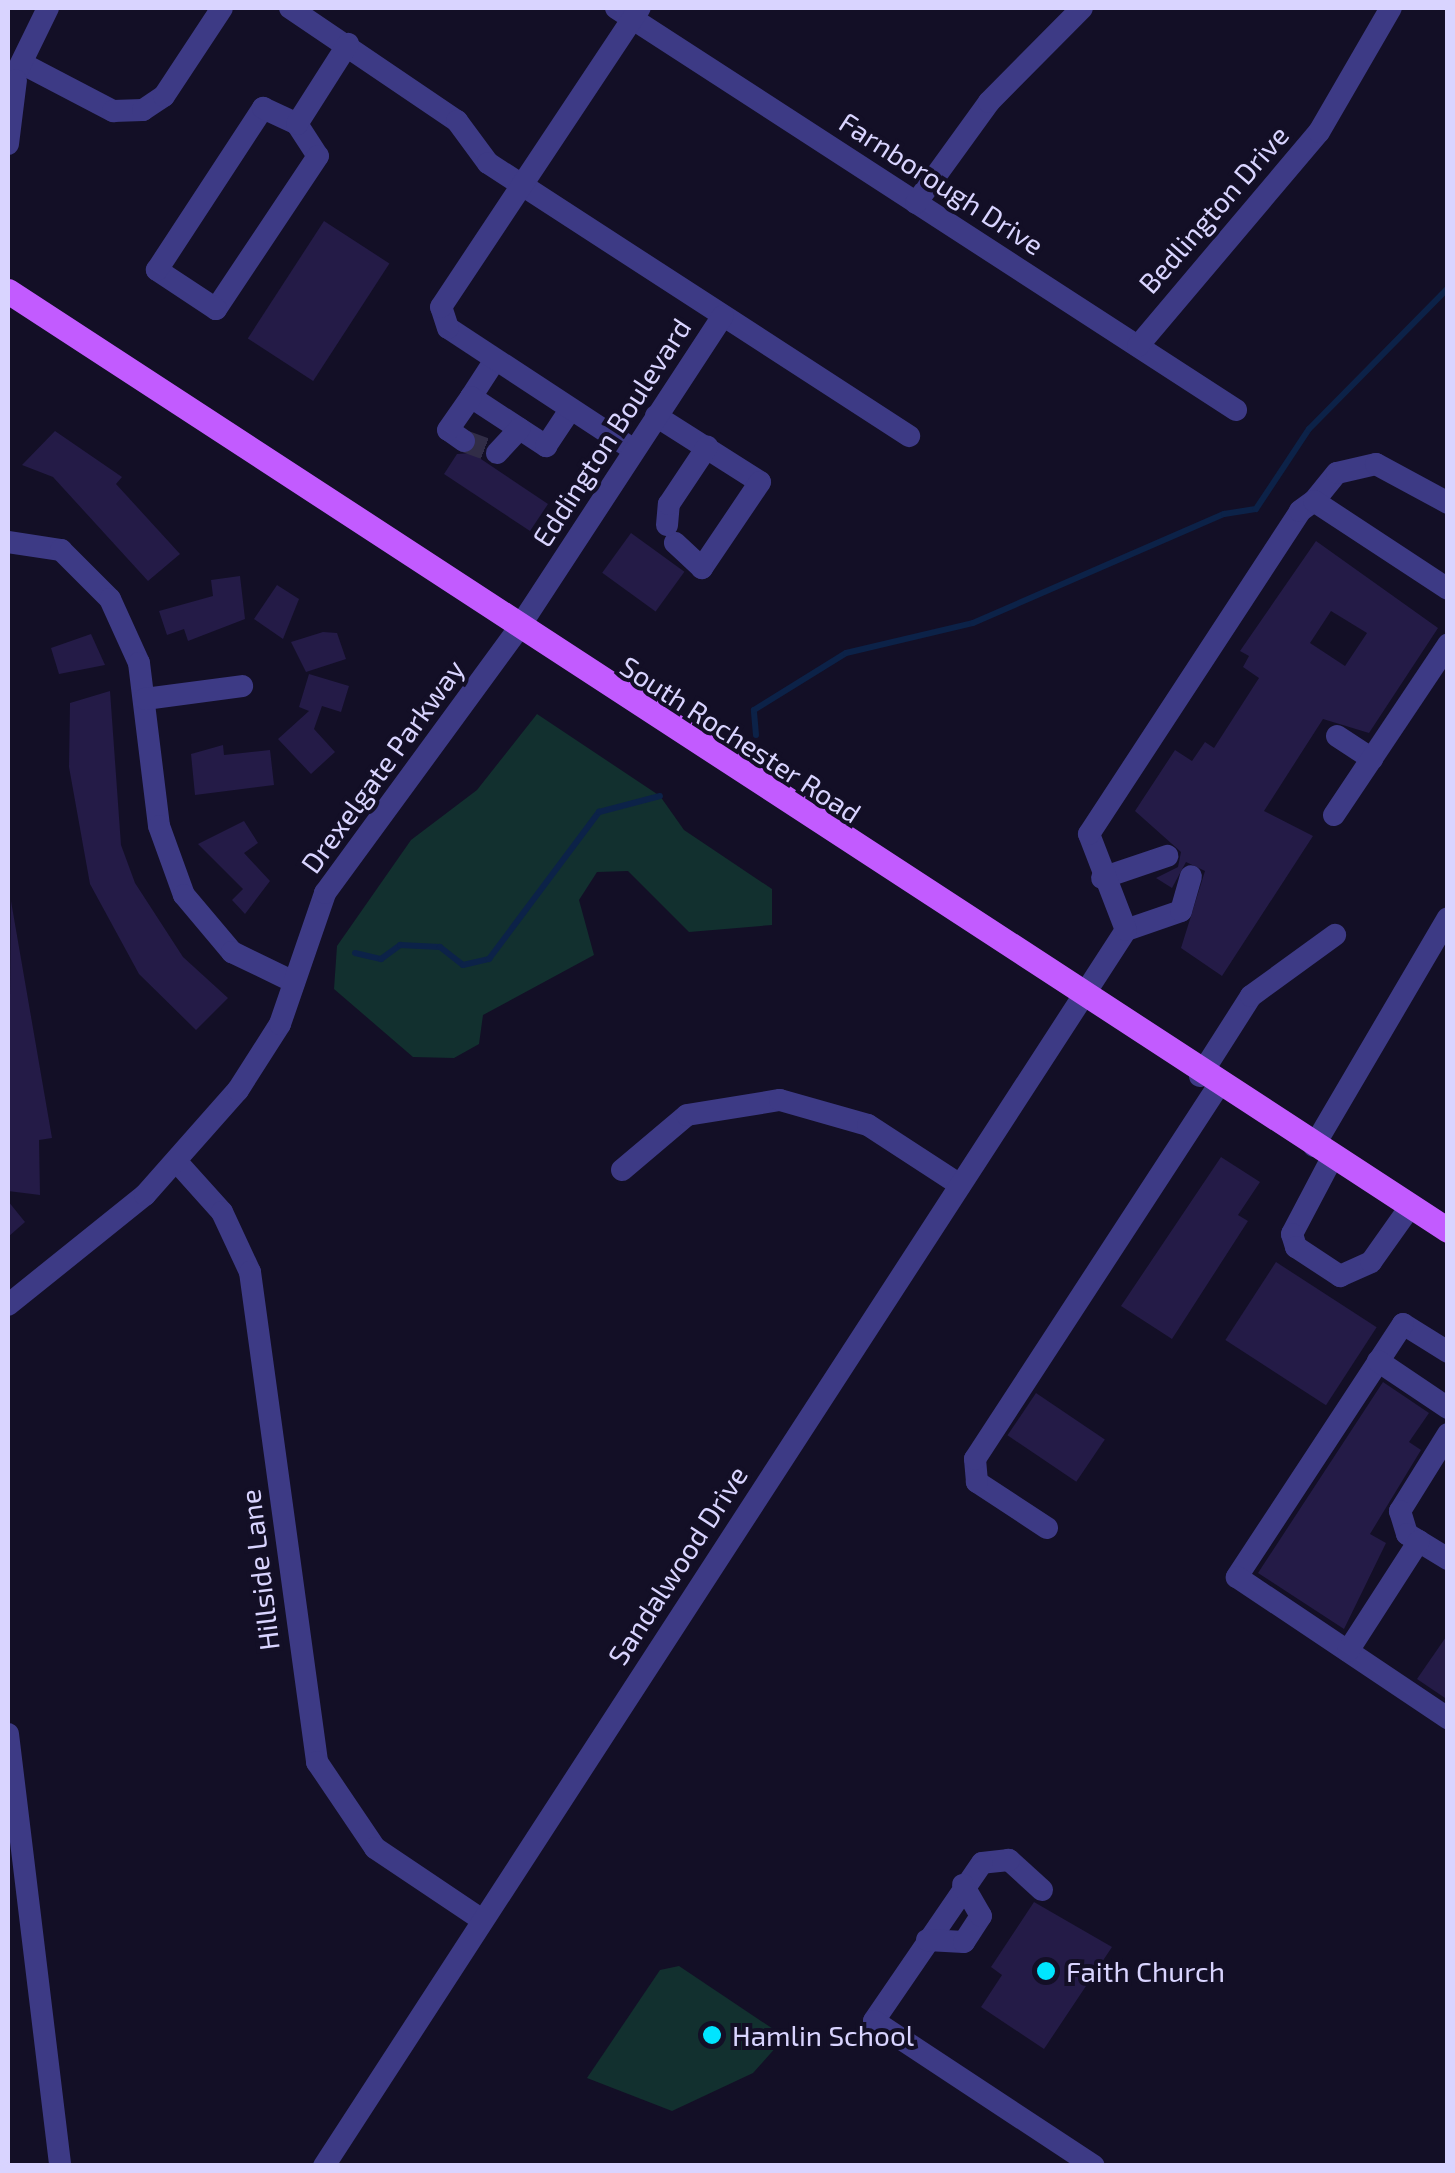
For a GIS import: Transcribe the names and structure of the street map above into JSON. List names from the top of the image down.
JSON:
{
  "streets": {
    "main road": ["South Rochester Road"],
    "street": [
      "Farnborough Drive",
      "Bedlington Drive",
      "Eddington Boulevard",
      "Drexelgate Parkway",
      "Sandalwood Drive",
      "Hillside Lane"
    ]
  },
  "crossings": [
    ["Farnborough Drive", "Bedlington Drive"],
    ["Eddington Boulevard", "South Rochester Road"],
    ["Eddington Boulevard", "Drexelgate Parkway"],
    ["South Rochester Road", "Drexelgate Parkway"],
    ["South Rochester Road", "Sandalwood Drive"],
    ["Drexelgate Parkway", "Hillside Lane"],
    ["Sandalwood Drive", "Hillside Lane"]
  ],
  "places": ["Faith Church", "Hamlin School"]
}
